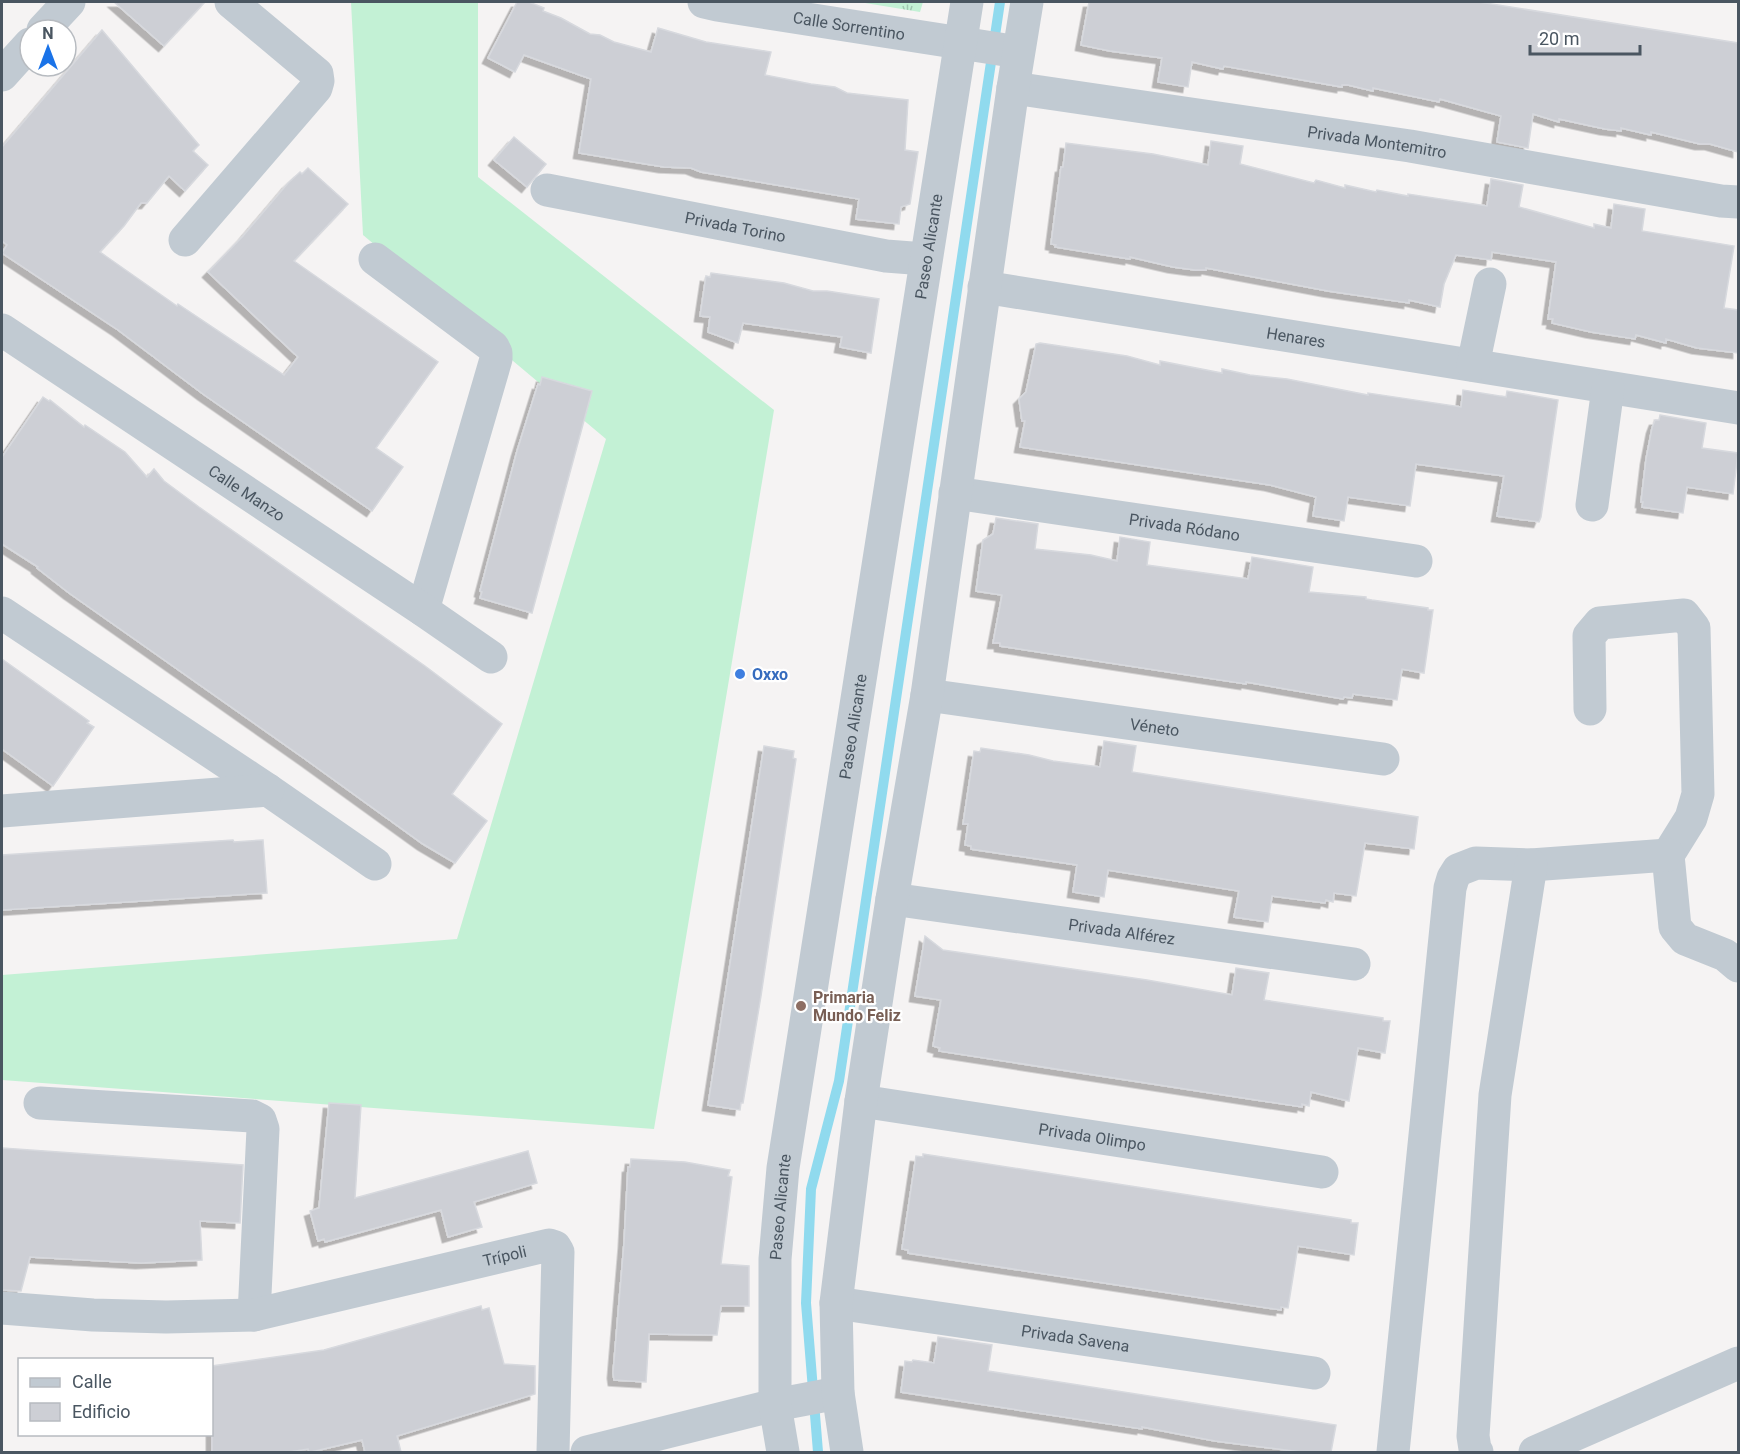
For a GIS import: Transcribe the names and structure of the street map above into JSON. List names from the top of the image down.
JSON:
{
  "streets": {
    "street": [
      "Calle Sorrentino",
      "Privada Montemitro",
      "Privada Torino",
      "Paseo Alicante",
      "Henares",
      "Calle Manzo",
      "Privada Ródano",
      "Véneto",
      "Privada Alférez",
      "Privada Olimpo",
      "Trípoli",
      "Privada Savena"
    ]
  },
  "crossings": [
    ["Calle Sorrentino", "Paseo Alicante"],
    ["Privada Torino", "Paseo Alicante"]
  ],
  "places": ["Oxxo", "Primaria Mundo Feliz"],
  "legend": ["Calle", "Edificio"],
  "scale_bar": "20 m",
  "north": "top"
}
